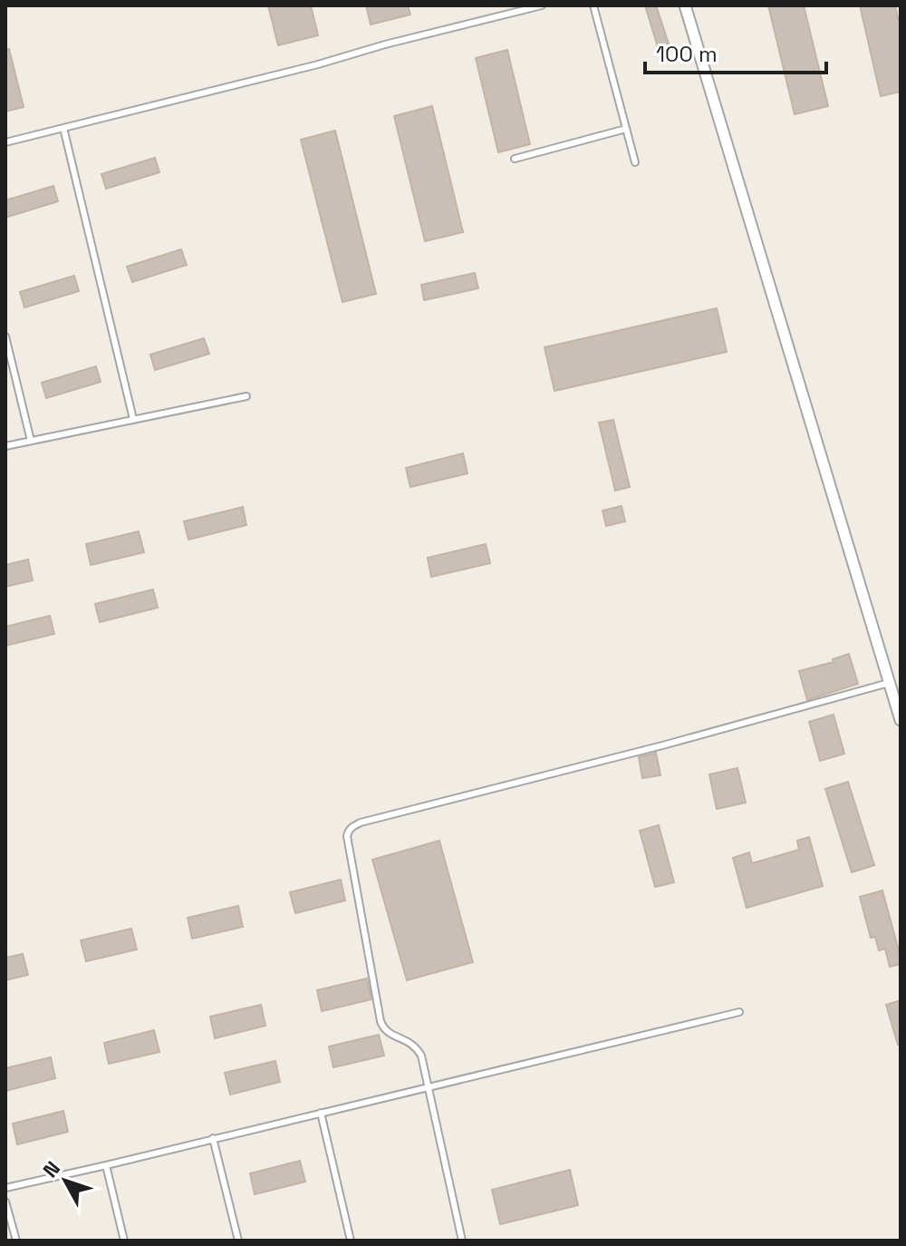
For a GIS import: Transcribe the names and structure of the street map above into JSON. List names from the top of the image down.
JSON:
{
  "scale_bar": "100 m",
  "north": "top left"
}
